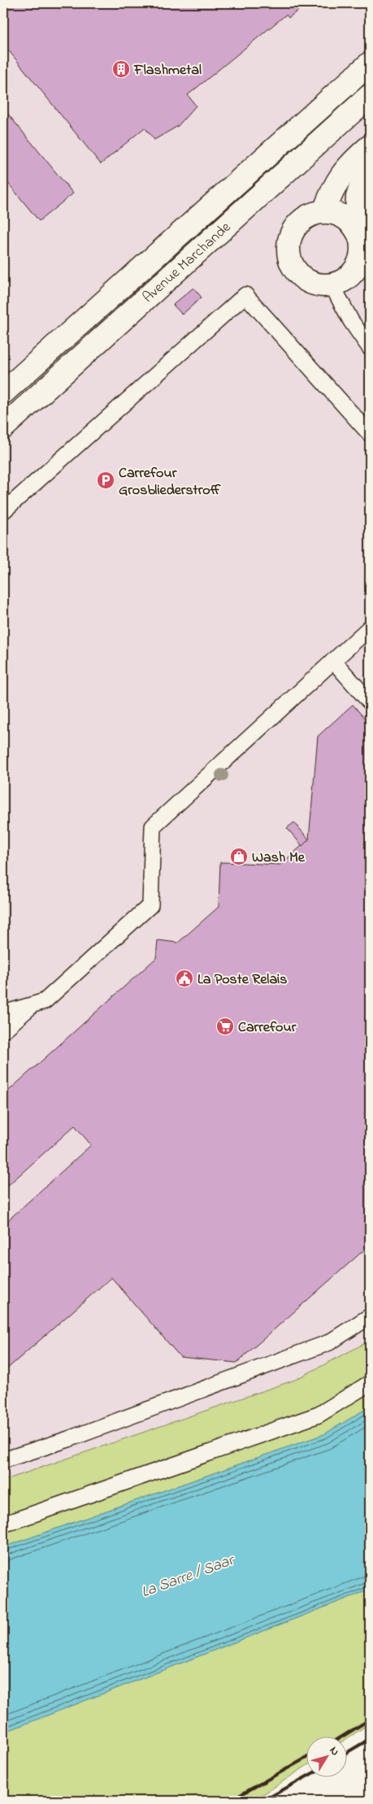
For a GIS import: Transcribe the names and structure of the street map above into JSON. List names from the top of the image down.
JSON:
{
  "streets": {
    "main road": ["Avenue Marchande"]
  },
  "water": ["La Sarre / Saar"],
  "places": {
    "building": ["Flashmetal"],
    "parking": ["Carrefour Grosbliederstroff"],
    "shop": ["Wash Me"],
    "public building": ["La Poste Relais"],
    "supermarket": ["Carrefour"]
  },
  "north": "top right"
}
